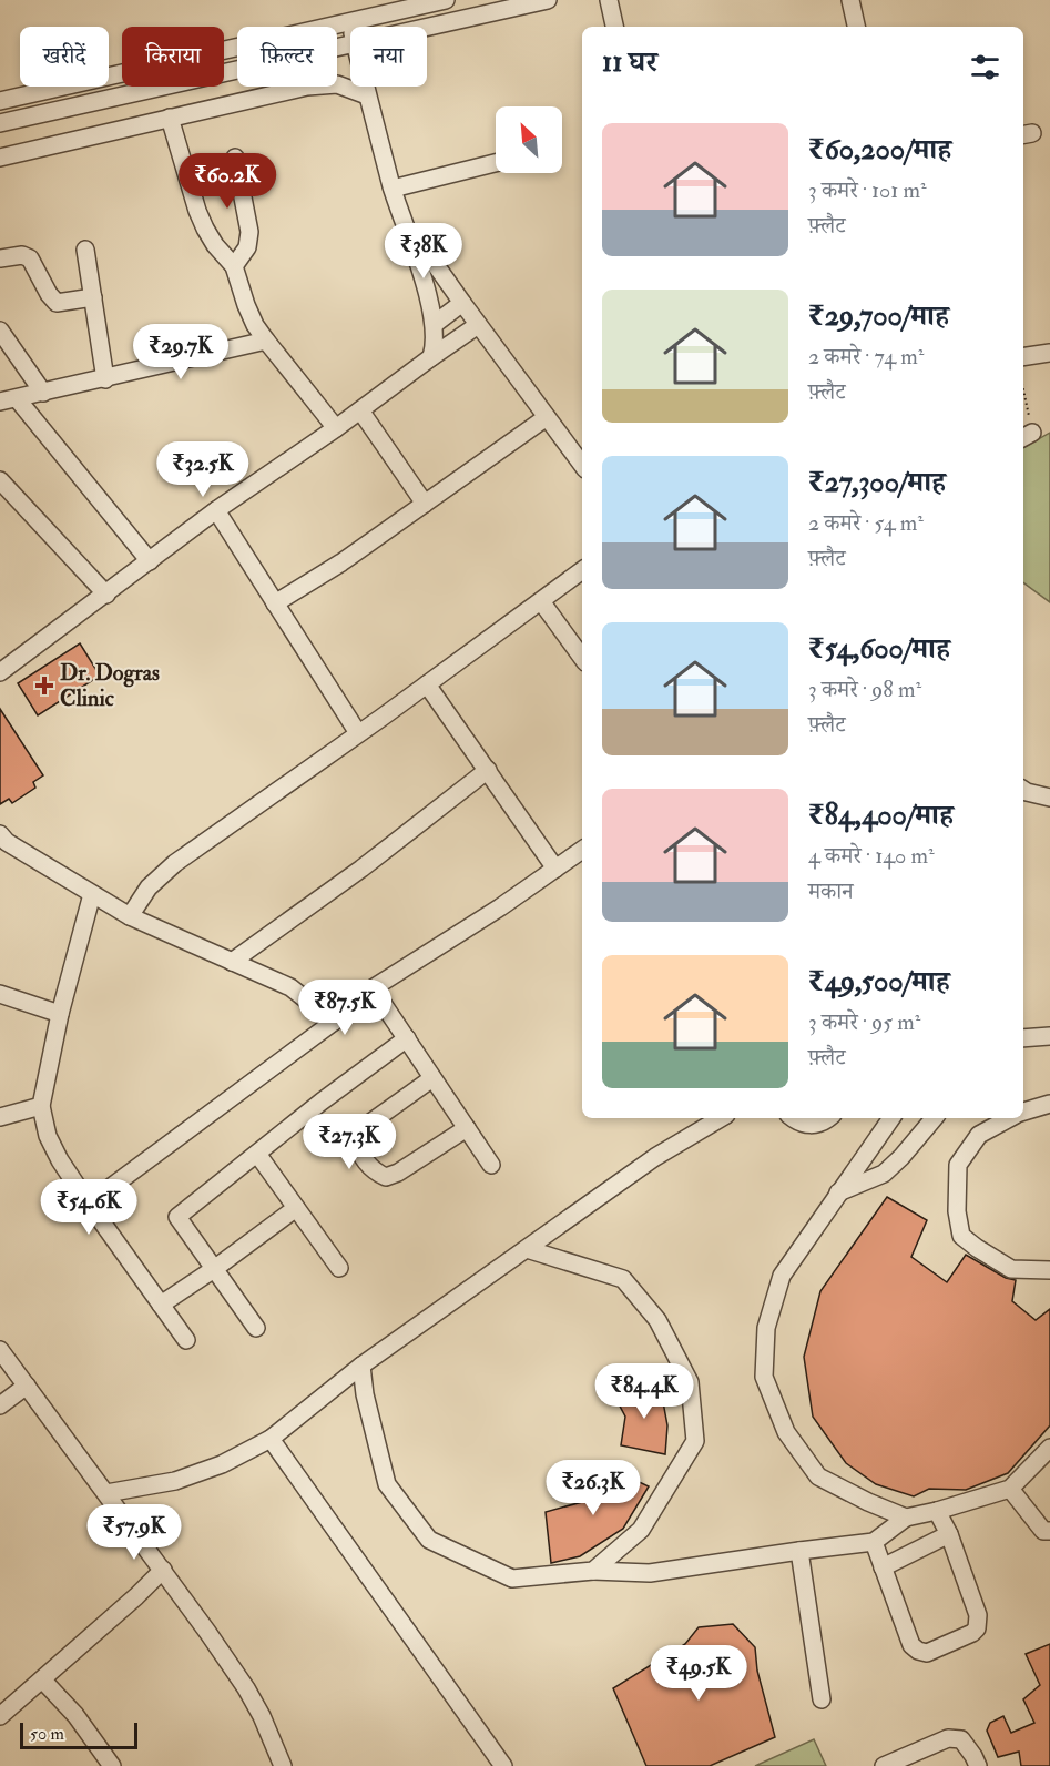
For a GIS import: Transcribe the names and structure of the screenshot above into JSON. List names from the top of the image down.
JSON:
{
  "places": {
    "health": ["Dr. Dogras Clinic"]
  },
  "scale_bar": "50 m",
  "north": "top left",
  "page": {
    "chip": [
      "खरीदें",
      "किराया",
      "फ़िल्टर",
      "नया"
    ],
    "heading": "11 घर",
    "list": [
      {
        "name": "₹60,200/माह",
        "note": "3 कमरे · 101 m² · फ़्लैट"
      },
      {
        "name": "₹29,700/माह",
        "note": "2 कमरे · 74 m² · फ़्लैट"
      },
      {
        "name": "₹27,300/माह",
        "note": "2 कमरे · 54 m² · फ़्लैट"
      },
      {
        "name": "₹54,600/माह",
        "note": "3 कमरे · 98 m² · फ़्लैट"
      },
      {
        "name": "₹84,400/माह",
        "note": "4 कमरे · 140 m² · मकान"
      },
      {
        "name": "₹49,500/माह",
        "note": "3 कमरे · 95 m² · फ़्लैट"
      }
    ],
    "price": [
      "₹60.2K",
      "₹38K",
      "₹29.7K",
      "₹32.5K",
      "₹87.5K",
      "₹27.3K",
      "₹54.6K",
      "₹84.4K",
      "₹26.3K",
      "₹57.9K",
      "₹49.5K"
    ],
    "scale": "50 m"
  }
}
